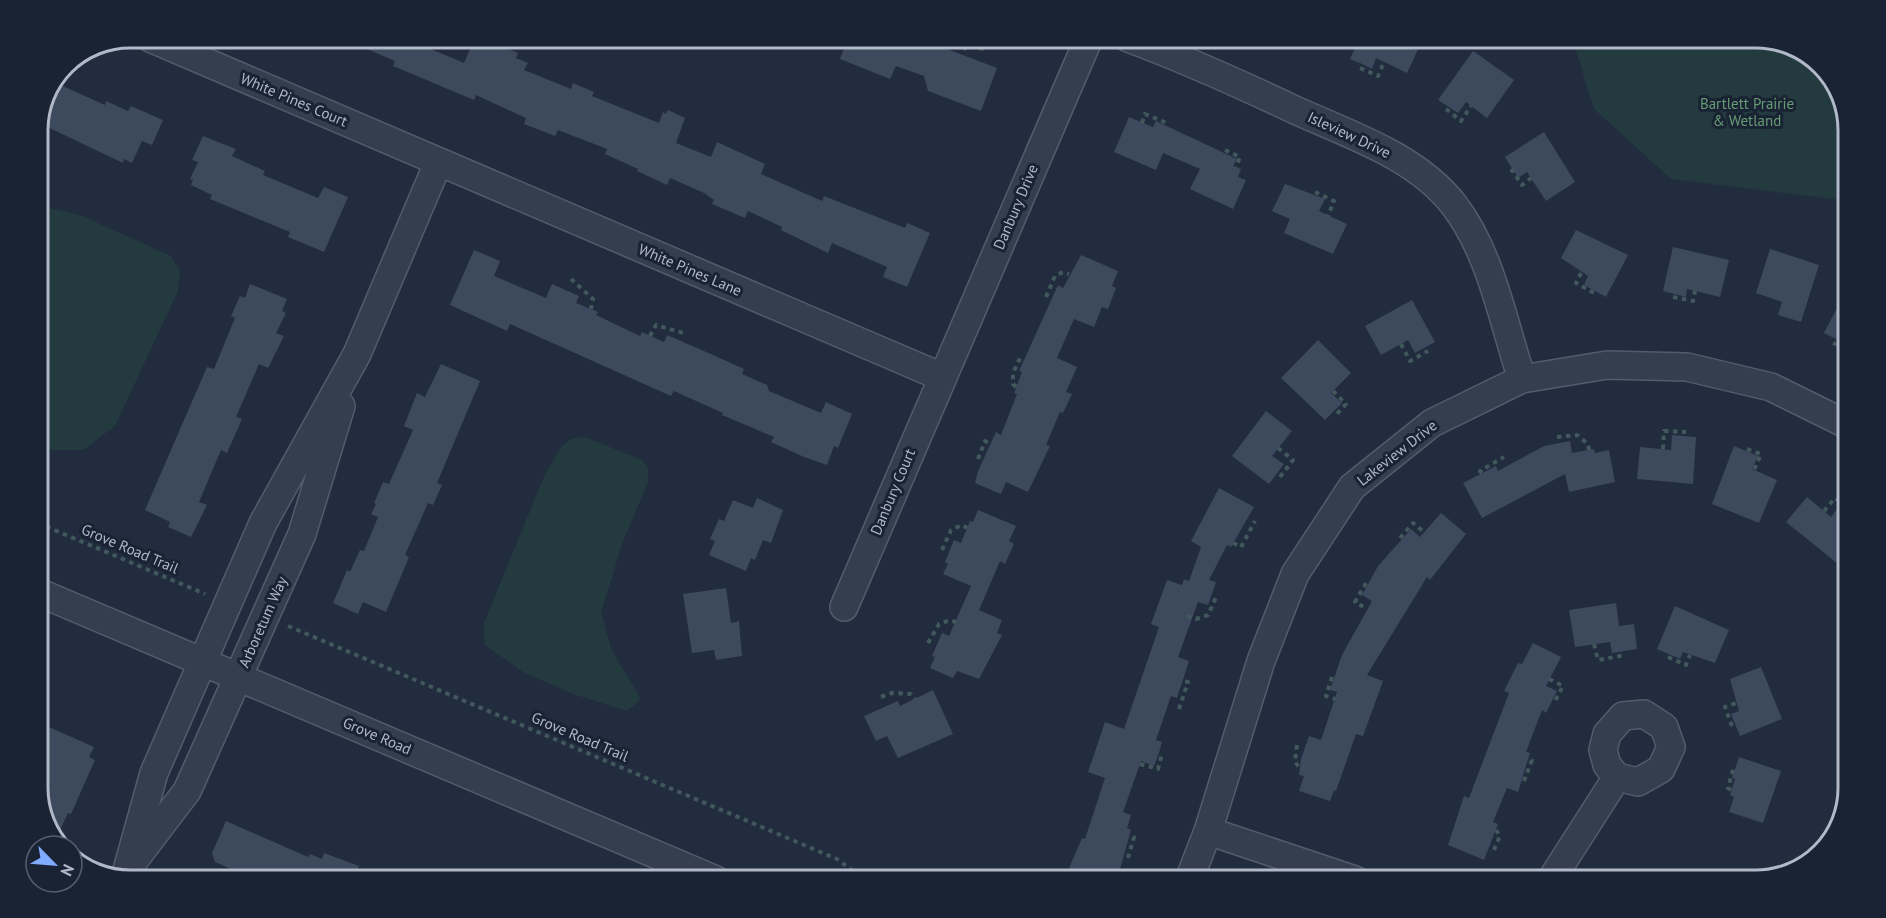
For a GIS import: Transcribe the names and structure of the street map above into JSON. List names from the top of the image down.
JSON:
{
  "streets": {
    "street": [
      "White Pines Court",
      "Isleview Drive",
      "Danbury Drive",
      "White Pines Lane",
      "Lakeview Drive",
      "Danbury Court",
      "Arboretum Way",
      "Grove Road"
    ],
    "path": ["Grove Road Trail"]
  },
  "crossings": [
    ["White Pines Court", "White Pines Lane"],
    ["White Pines Court", "Arboretum Way"],
    ["Isleview Drive", "Lakeview Drive"],
    ["Danbury Drive", "White Pines Lane"],
    ["Danbury Drive", "Danbury Court"],
    ["White Pines Lane", "Danbury Court"],
    ["White Pines Lane", "Arboretum Way"],
    ["Arboretum Way", "Grove Road"]
  ],
  "parks": ["Bartlett Prairie & Wetland"],
  "north": "bottom right"
}
